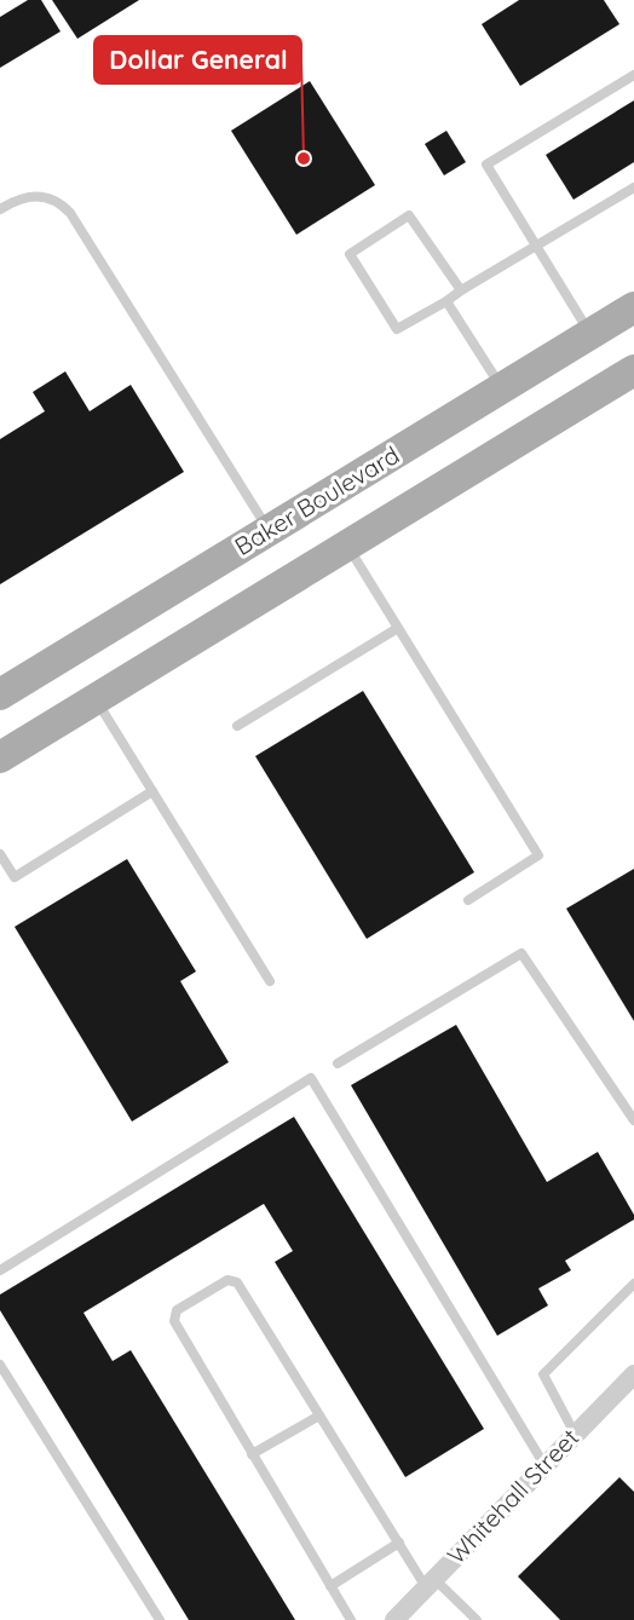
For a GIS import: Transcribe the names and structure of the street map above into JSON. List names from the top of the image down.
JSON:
{
  "streets": {
    "main road": ["Baker Boulevard"],
    "street": ["Whitehall Street"]
  },
  "places": ["Dollar General"]
}
